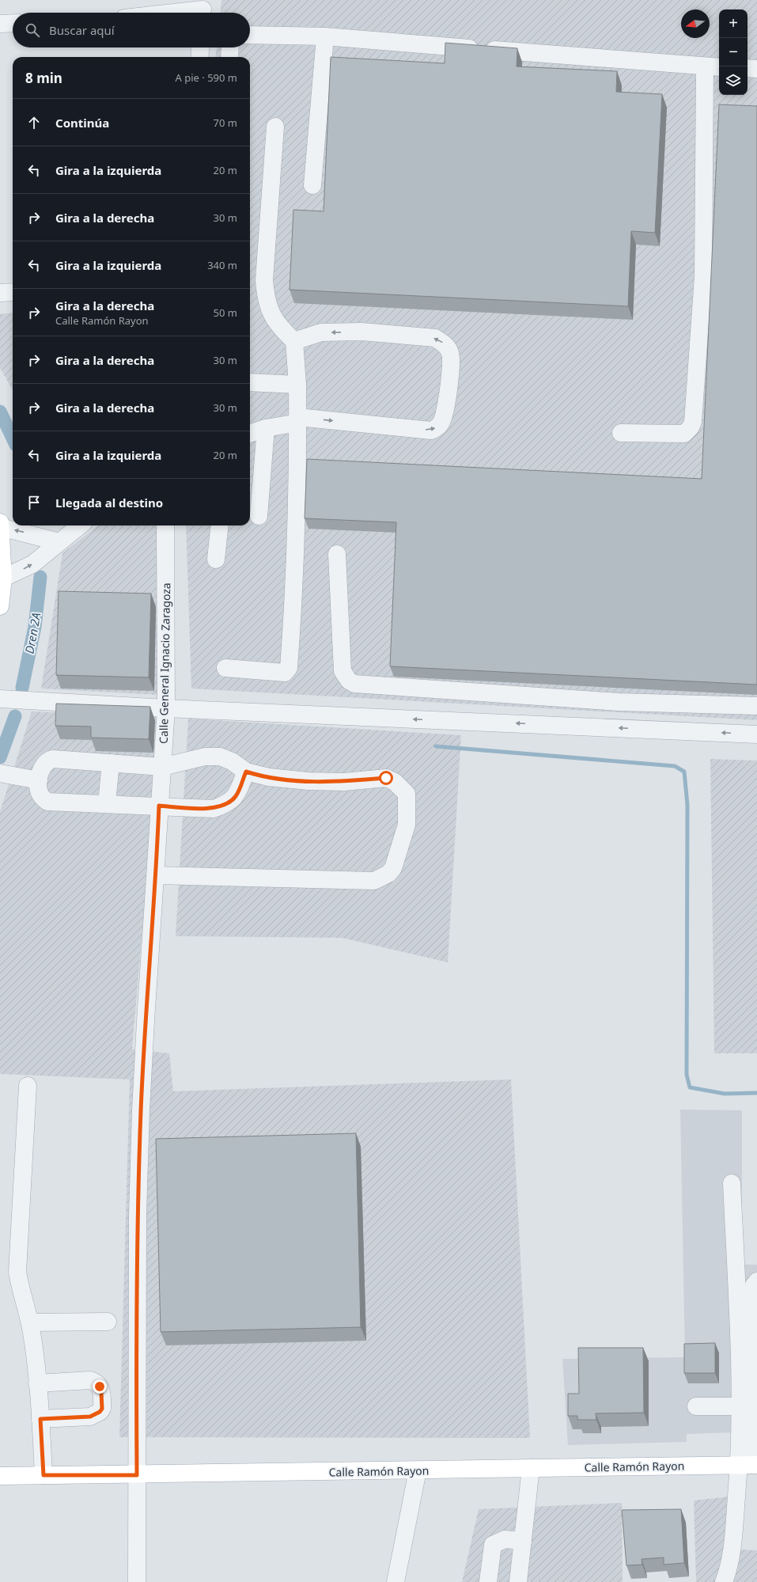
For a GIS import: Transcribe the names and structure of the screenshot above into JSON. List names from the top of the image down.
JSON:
{
  "streets": {
    "main road": ["Calle Ramón Rayon"],
    "street": ["Calle General Ignacio Zaragoza"]
  },
  "crossings": [
    ["Calle General Ignacio Zaragoza", "Calle Ramón Rayon"]
  ],
  "water": ["Dren 2A"],
  "north": "left",
  "page": {
    "map_buttons": ["+", "−"],
    "search": "Buscar aquí",
    "heading": ["8 min", "A pie · 590 m"],
    "list": [
      ["Continúa", "70 m"],
      ["Gira a la izquierda", "20 m"],
      ["Gira a la derecha", "30 m"],
      ["Gira a la izquierda", "340 m"],
      ["Gira a la derecha", "Calle Ramón Rayon", "50 m"],
      ["Gira a la derecha", "30 m"],
      ["Gira a la derecha", "30 m"],
      ["Gira a la izquierda", "20 m"],
      "Llegada al destino"
    ]
  }
}
